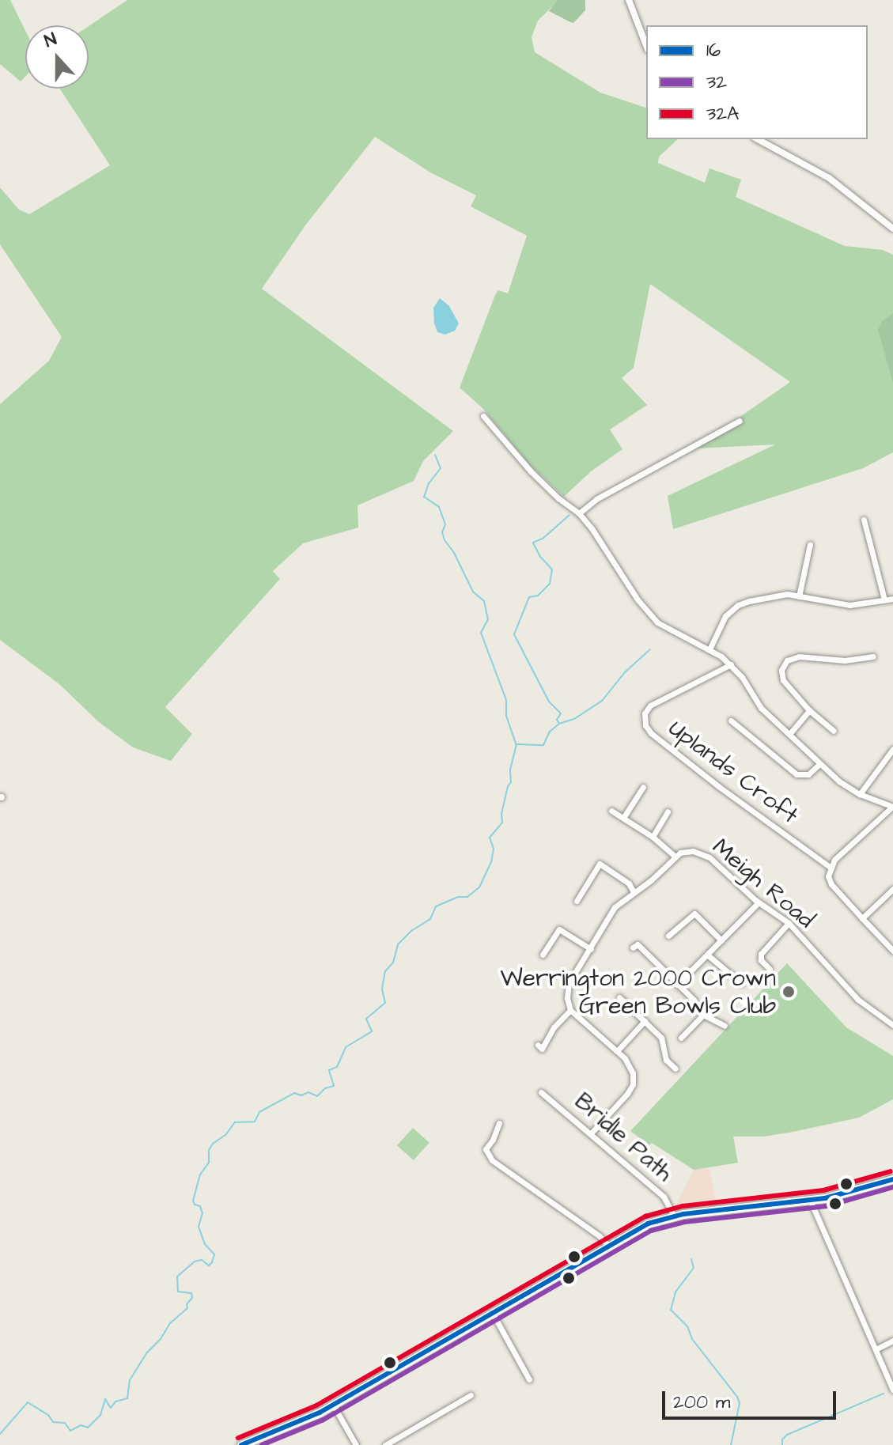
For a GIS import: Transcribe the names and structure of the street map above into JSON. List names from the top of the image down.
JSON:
{
  "streets": {
    "street": ["Uplands Croft", "Meigh Road", "Bridle Path"]
  },
  "places": ["Werrington 2000 Crown Green Bowls Club"],
  "lines": ["transit line 32A", "transit line 16", "transit line 32"],
  "legend": ["16", "32", "32A"],
  "scale_bar": "200 m",
  "north": "top"
}
